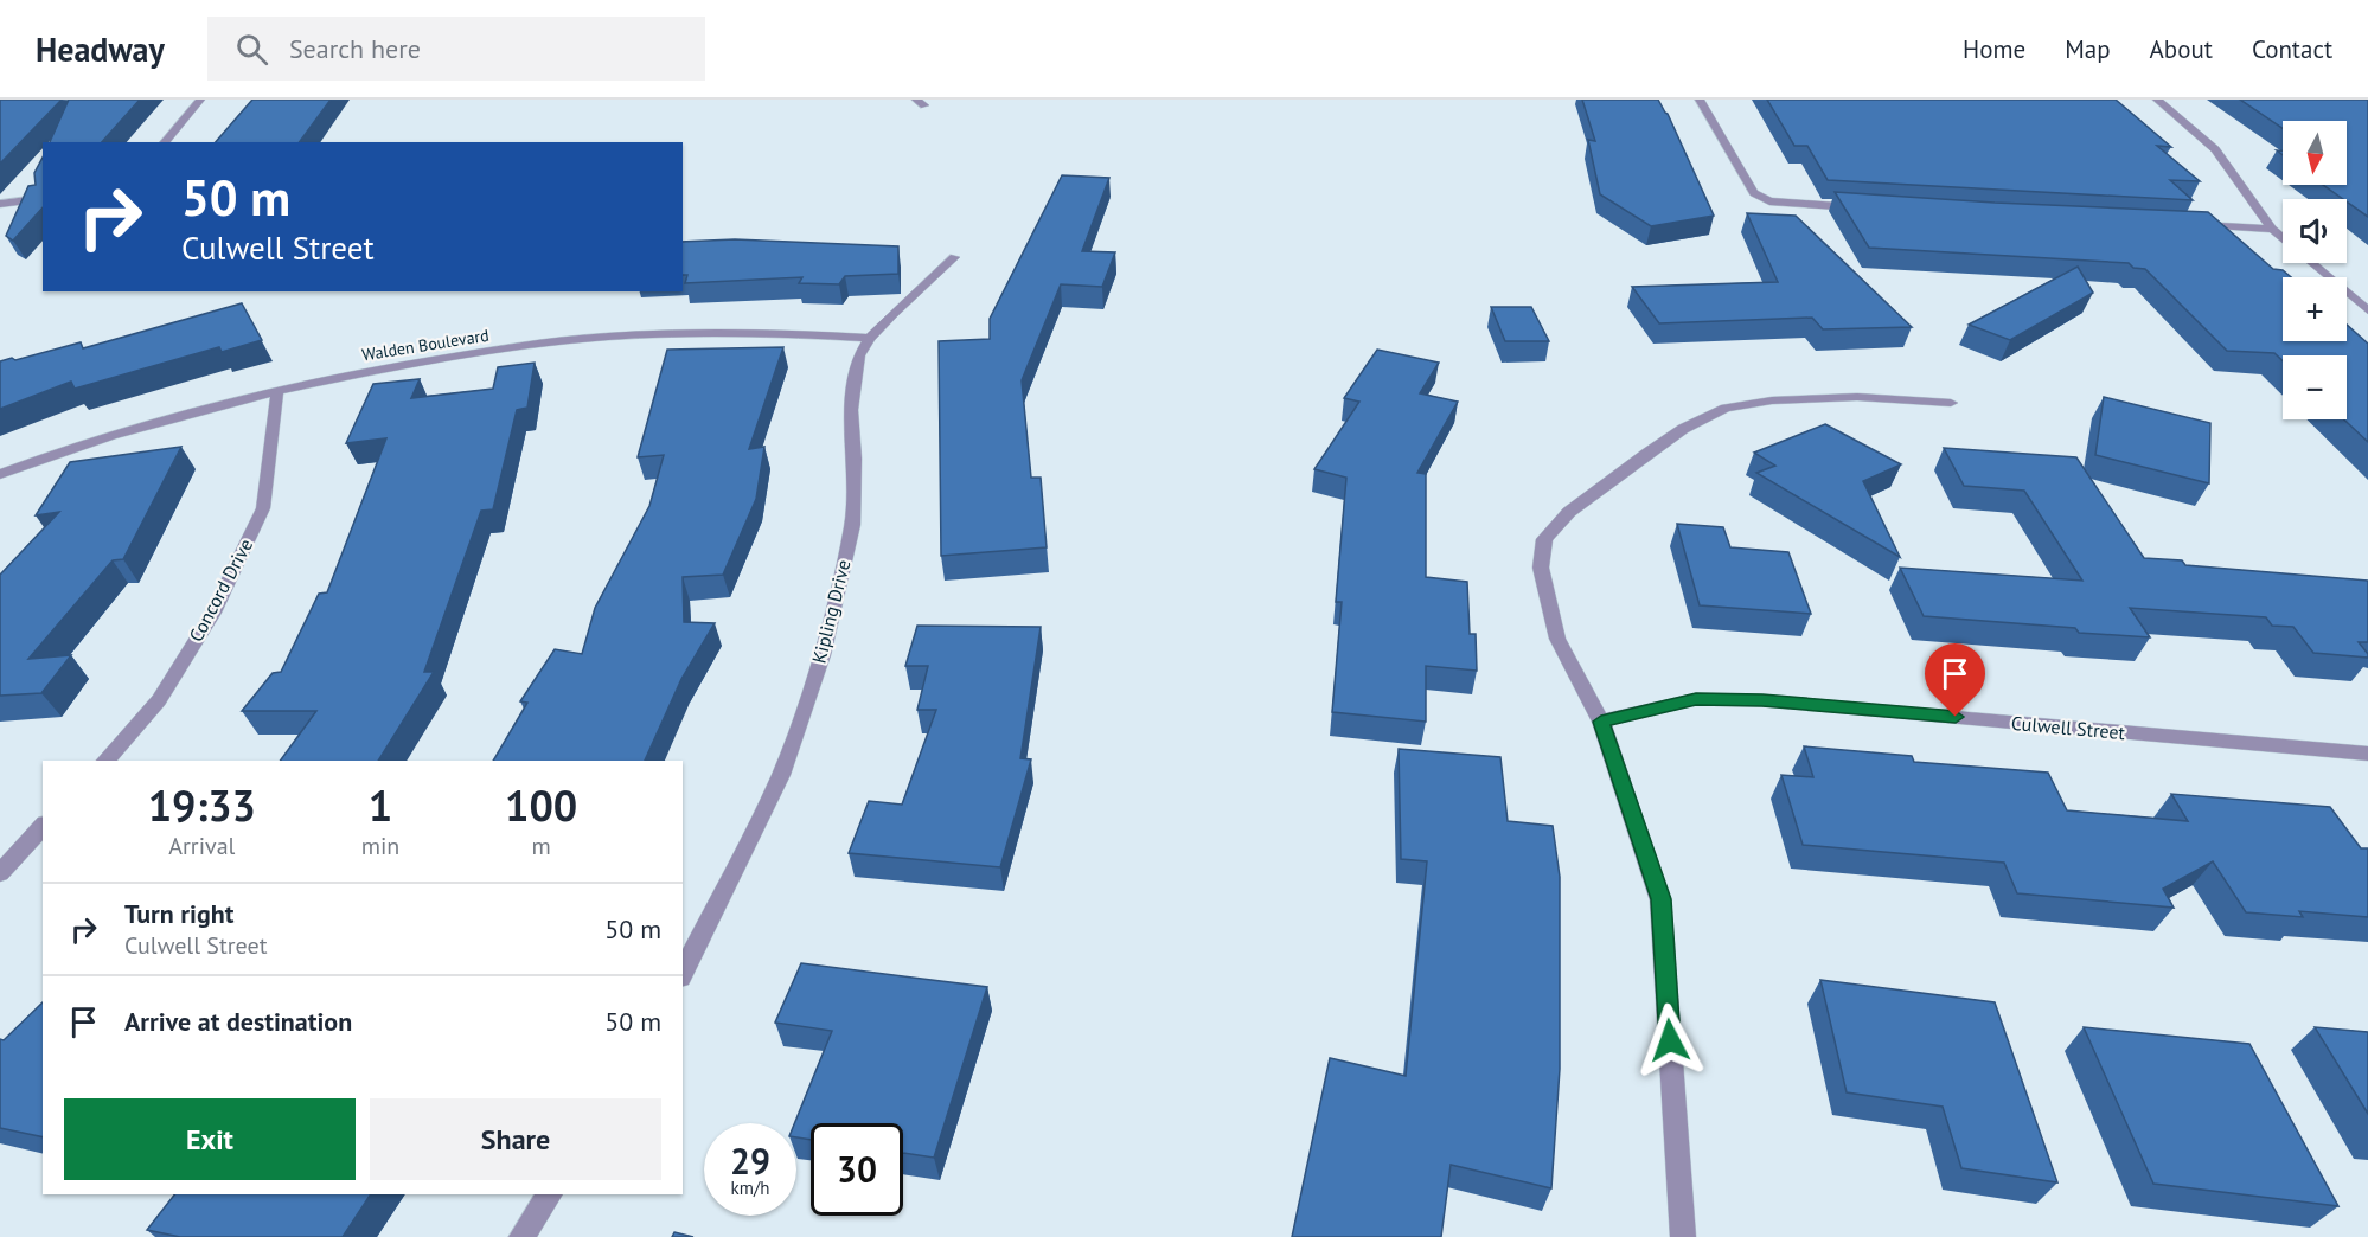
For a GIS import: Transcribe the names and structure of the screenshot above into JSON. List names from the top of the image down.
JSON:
{
  "streets": {
    "street": [
      "Walden Boulevard",
      "Concord Drive",
      "Kipling Drive",
      "Culwell Street"
    ]
  },
  "crossings": [
    ["Walden Boulevard", "Concord Drive"],
    ["Walden Boulevard", "Kipling Drive"]
  ],
  "north": "bottom",
  "page": {
    "header": "Headway",
    "search": "Search here",
    "nav": [
      "Home",
      "Map",
      "About",
      "Contact"
    ],
    "map_buttons": ["+", "−"],
    "turn": ["50 m", "Culwell Street"],
    "eta": [
      "19:33",
      "Arrival",
      "1",
      "min",
      "100",
      "m"
    ],
    "list": [
      {
        "name": "Turn right",
        "note": "Culwell Street",
        "value": "50 m"
      },
      {
        "name": "Arrive at destination",
        "value": "50 m"
      }
    ],
    "buttons": ["Exit", "Share"],
    "speed": "29 km/h",
    "limit": "30"
  }
}
